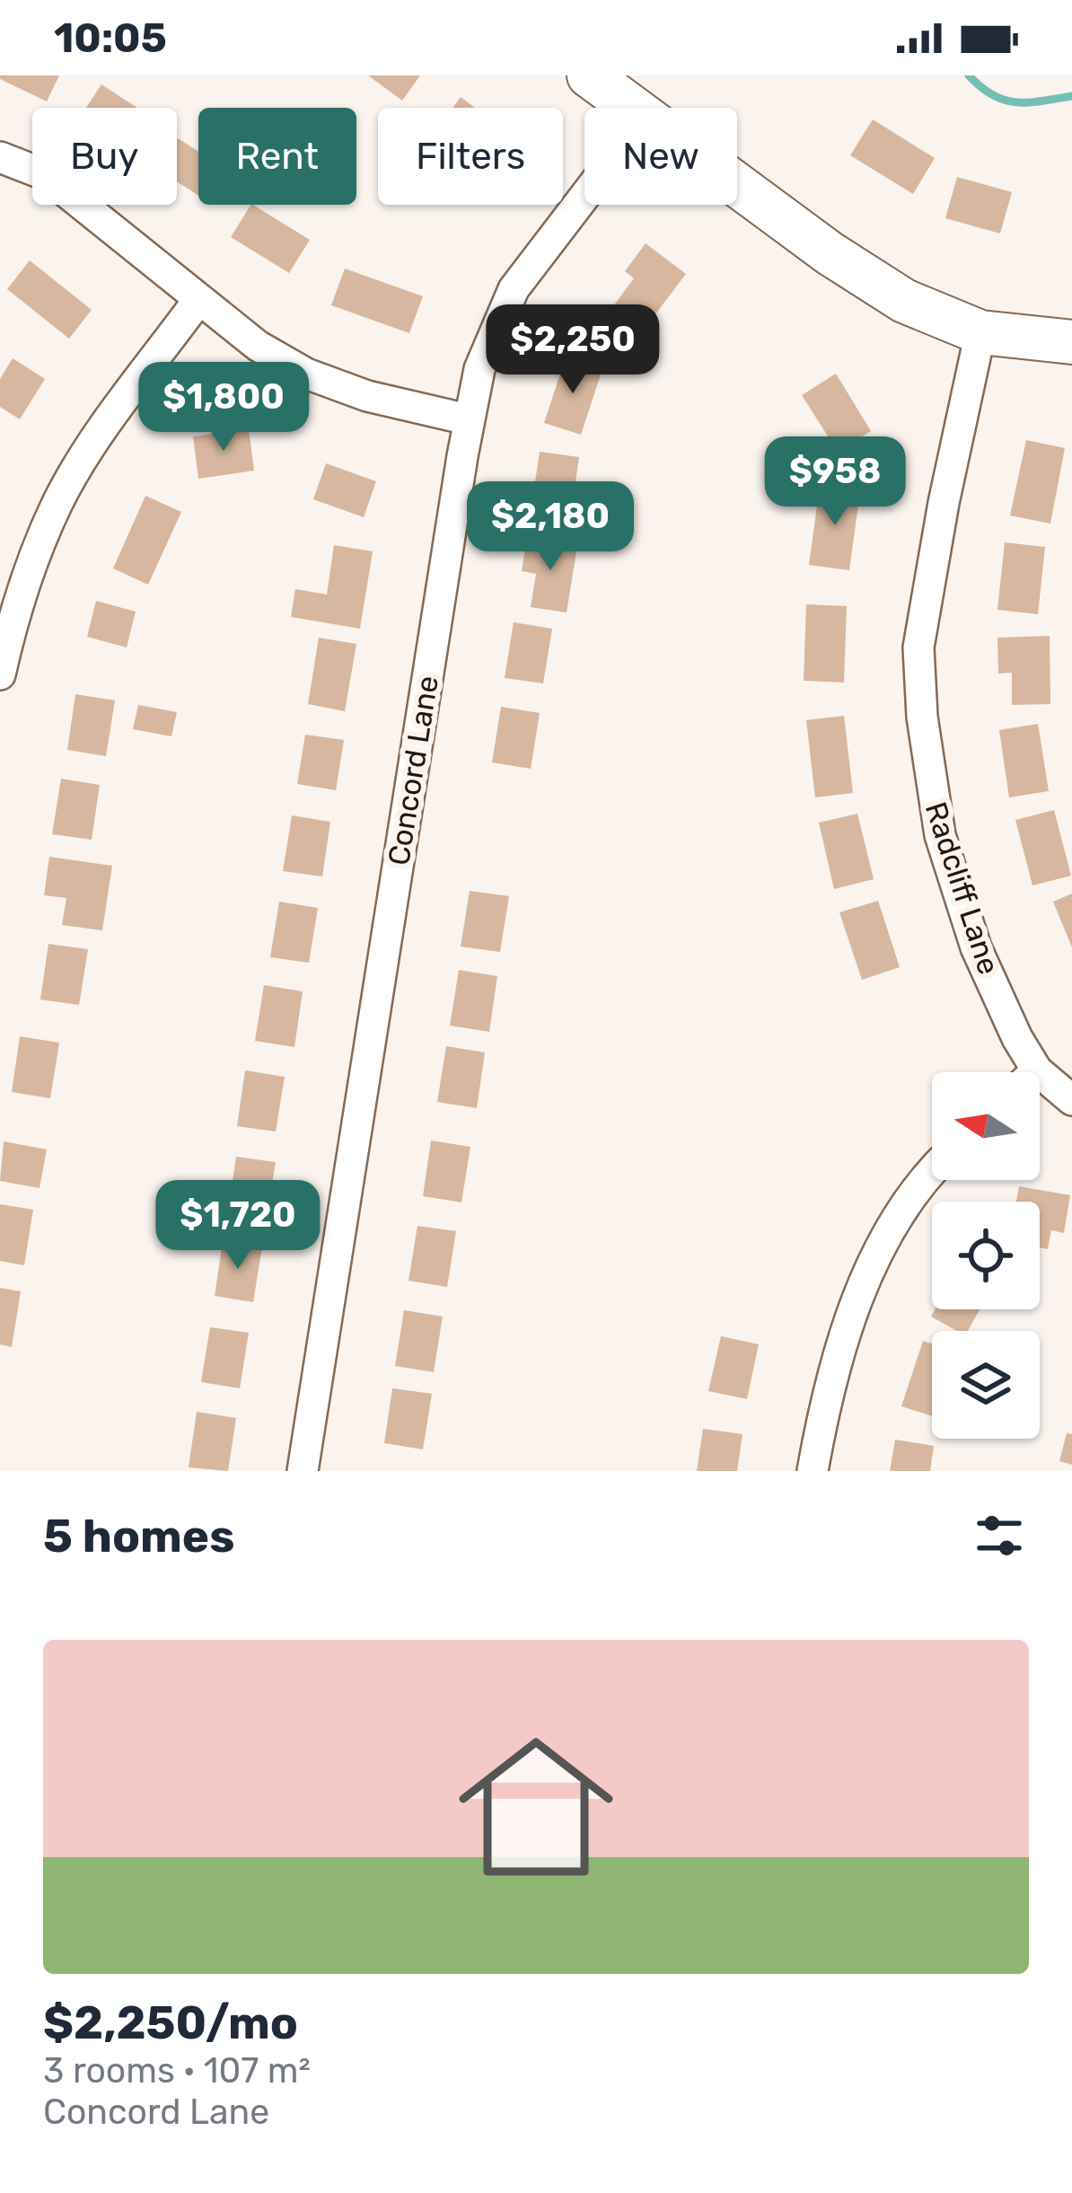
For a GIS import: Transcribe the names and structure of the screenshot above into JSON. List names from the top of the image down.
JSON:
{
  "streets": {
    "street": ["Concord Lane", "Radcliff Lane"]
  },
  "north": "left",
  "page": {
    "status": "10:05",
    "chip": [
      "Buy",
      "Rent",
      "Filters",
      "New"
    ],
    "price": [
      "$2,250",
      "$1,800",
      "$958",
      "$2,180",
      "$1,720"
    ],
    "heading": "5 homes",
    "list": [
      {
        "name": "$2,250/mo",
        "note": "3 rooms · 107 m² · Concord Lane"
      }
    ]
  }
}
